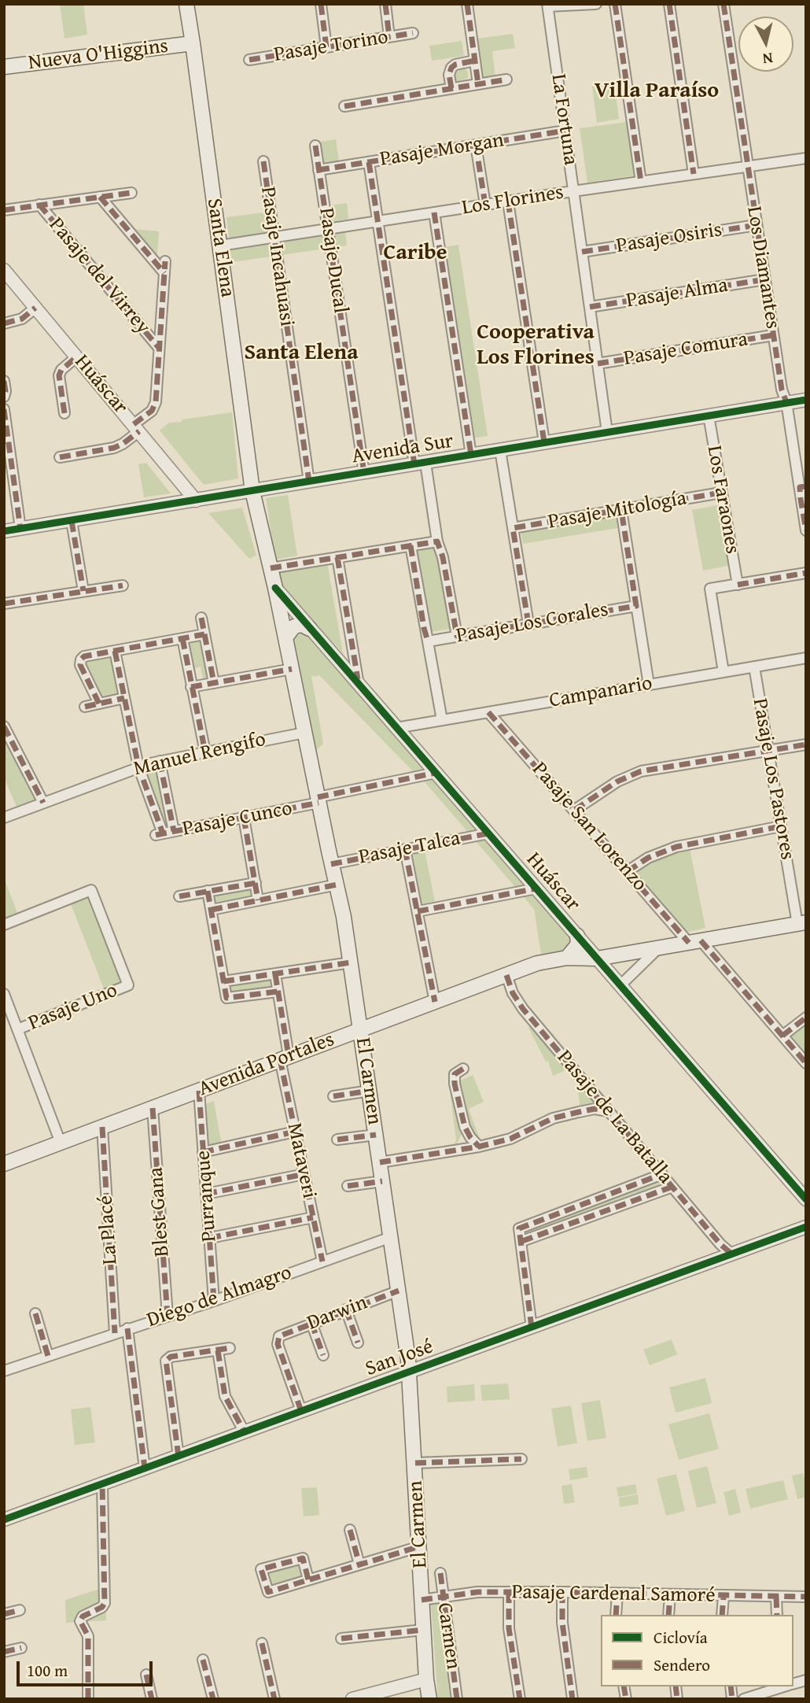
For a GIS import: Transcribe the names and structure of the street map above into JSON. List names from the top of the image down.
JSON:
{
  "streets": {
    "main road": [
      "Nueva O'Higgins",
      "Santa Elena",
      "Avenida Portales",
      "El Carmen"
    ],
    "street": [
      "Pasaje Torino",
      "La Fortuna",
      "Pasaje Morgan",
      "Los Florines",
      "Pasaje Osiris",
      "Pasaje Incahuasi",
      "Pasaje Ducal",
      "Los Diamantes",
      "Pasaje del Virrey",
      "Pasaje Alma",
      "Pasaje Comura",
      "Huáscar",
      "Avenida Sur",
      "Los Faraones",
      "Pasaje Mitología",
      "Pasaje Los Corales",
      "Campanario",
      "Manuel Rengifo",
      "Pasaje Los Pastores",
      "Pasaje Cunco",
      "Pasaje San Lorenzo",
      "Pasaje Talca",
      "Pasaje Uno",
      "Pasaje de La Batalla",
      "Mataveri",
      "Purranque",
      "Blest Gana",
      "La Placé",
      "Diego de Almagro",
      "Darwin",
      "San José",
      "Pasaje Cardenal Samoré",
      "Carmen"
    ]
  },
  "crossings": [
    ["Nueva O'Higgins", "Santa Elena"],
    ["La Fortuna", "Pasaje Morgan"],
    ["La Fortuna", "Los Florines"],
    ["La Fortuna", "Pasaje Osiris"],
    ["La Fortuna", "Pasaje Alma"],
    ["La Fortuna", "Pasaje Comura"],
    ["La Fortuna", "Avenida Sur"],
    ["Pasaje Morgan", "Pasaje Ducal"],
    ["Los Florines", "Santa Elena"],
    ["Los Florines", "Pasaje Incahuasi"],
    ["Los Florines", "Pasaje Ducal"],
    ["Los Florines", "Los Diamantes"],
    ["Pasaje Osiris", "Los Diamantes"],
    ["Santa Elena", "Avenida Sur"],
    ["Santa Elena", "El Carmen"],
    ["Pasaje Incahuasi", "Avenida Sur"],
    ["Pasaje Ducal", "Avenida Sur"],
    ["Los Diamantes", "Pasaje Alma"],
    ["Los Diamantes", "Pasaje Comura"],
    ["Los Diamantes", "Avenida Sur"],
    ["Huáscar", "Avenida Sur"],
    ["Huáscar", "Campanario"],
    ["Huáscar", "Pasaje Cunco"],
    ["Huáscar", "Pasaje Talca"],
    ["Huáscar", "Avenida Portales"],
    ["Huáscar", "El Carmen"],
    ["Avenida Sur", "Los Faraones"],
    ["Avenida Sur", "El Carmen"],
    ["Los Faraones", "Pasaje Mitología"],
    ["Campanario", "Pasaje Los Pastores"],
    ["Campanario", "Pasaje San Lorenzo"],
    ["Manuel Rengifo", "Pasaje Cunco"],
    ["Manuel Rengifo", "El Carmen"],
    ["Pasaje Los Pastores", "Avenida Portales"],
    ["Pasaje Cunco", "El Carmen"],
    ["Pasaje San Lorenzo", "Avenida Portales"],
    ["Pasaje Talca", "El Carmen"],
    ["Avenida Portales", "El Carmen"],
    ["Avenida Portales", "Pasaje de La Batalla"],
    ["Avenida Portales", "Mataveri"],
    ["Avenida Portales", "Purranque"],
    ["Avenida Portales", "Blest Gana"],
    ["Avenida Portales", "La Placé"],
    ["El Carmen", "Diego de Almagro"],
    ["El Carmen", "Darwin"],
    ["El Carmen", "San José"],
    ["El Carmen", "Pasaje Cardenal Samoré"],
    ["Pasaje de La Batalla", "San José"],
    ["Mataveri", "Diego de Almagro"],
    ["Purranque", "Diego de Almagro"],
    ["Blest Gana", "Diego de Almagro"],
    ["La Placé", "Diego de Almagro"],
    ["Darwin", "San José"],
    ["Pasaje Cardenal Samoré", "Carmen"]
  ],
  "districts": [
    "Villa Paraíso",
    "Caribe",
    "Cooperativa Los Florines",
    "Santa Elena"
  ],
  "legend": ["Ciclovía", "Sendero"],
  "scale_bar": "100 m",
  "north": "bottom"
}
